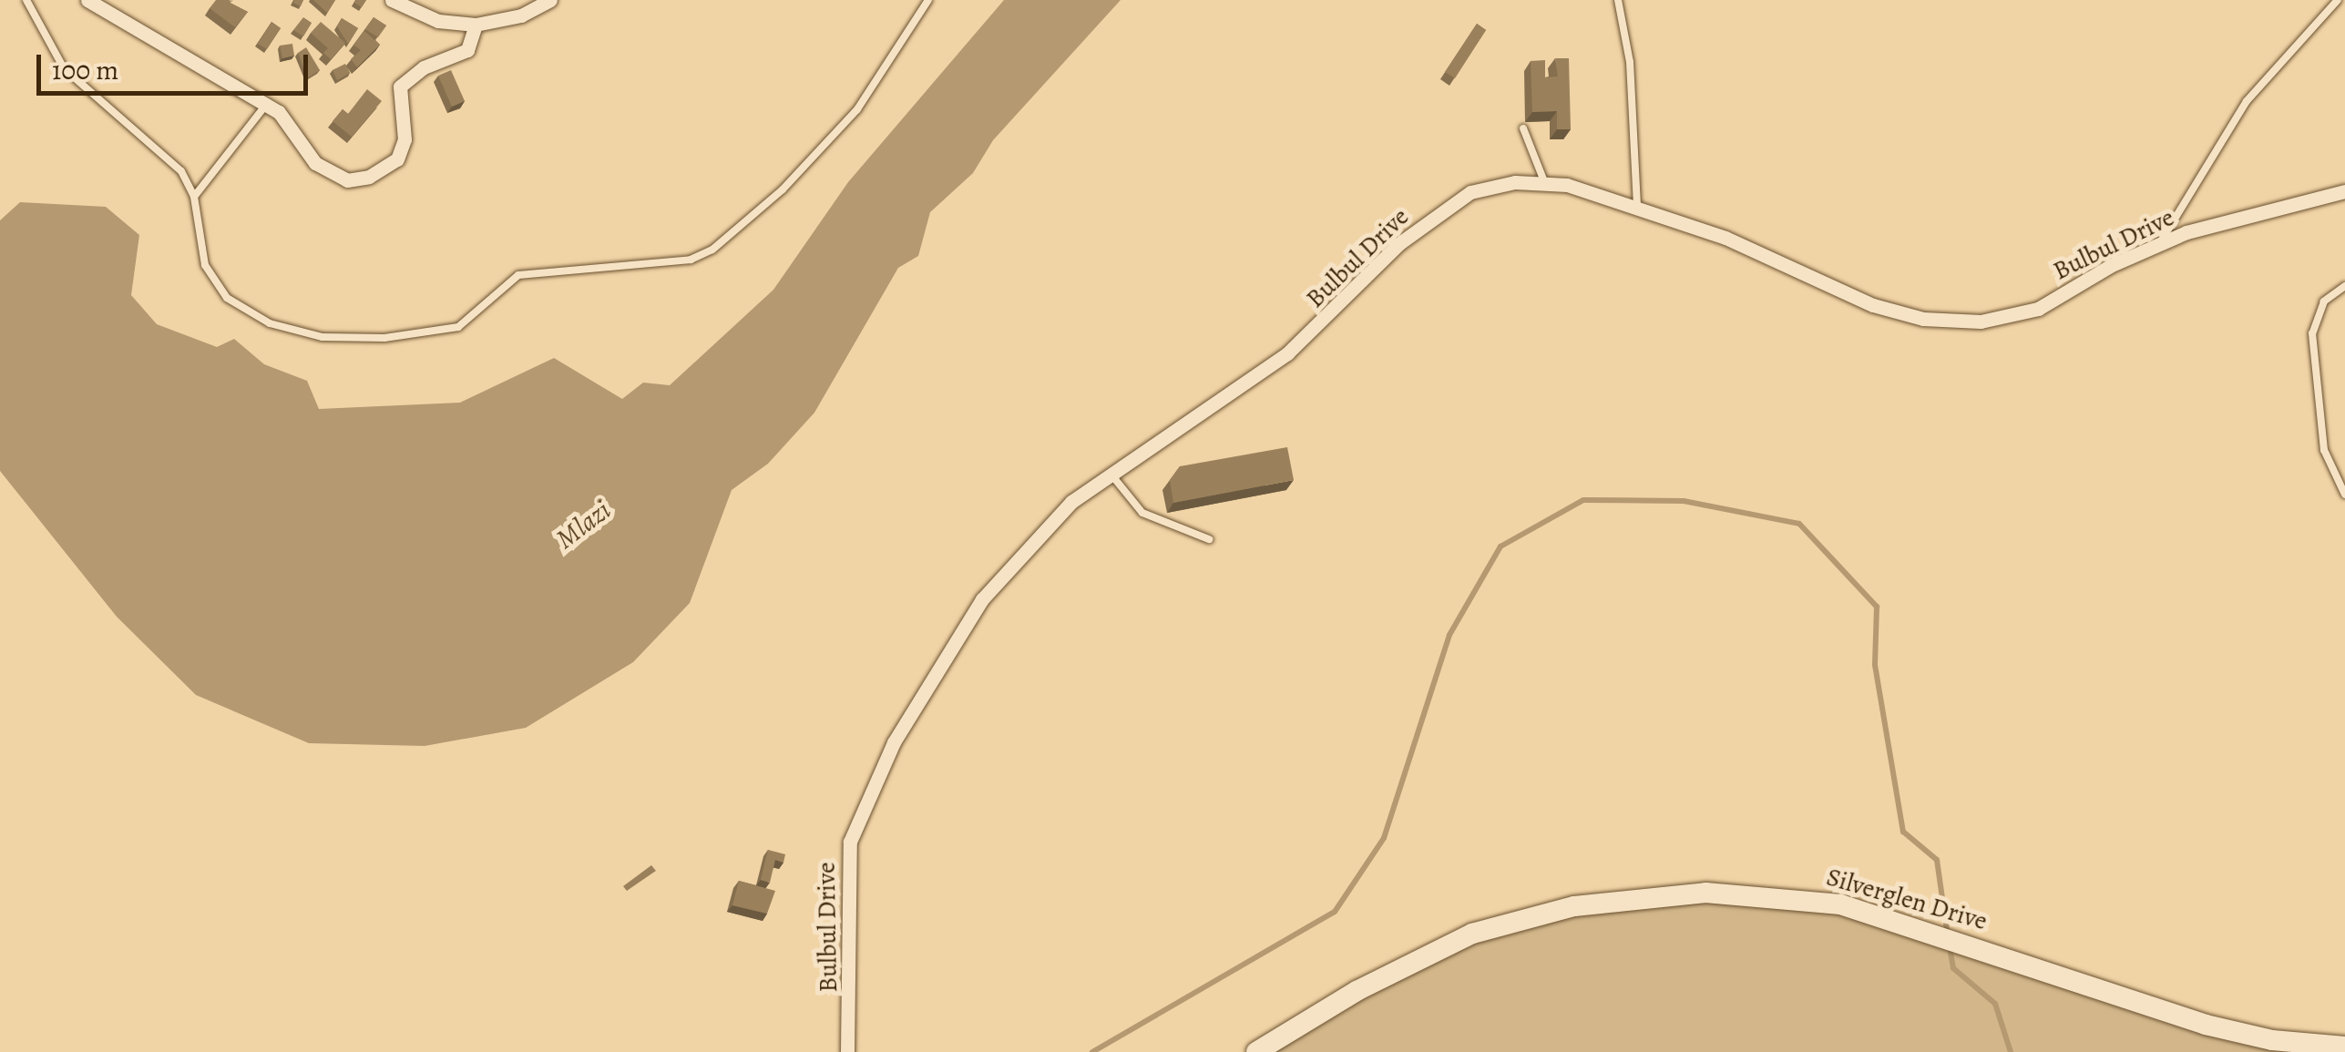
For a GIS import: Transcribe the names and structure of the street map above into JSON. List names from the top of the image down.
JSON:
{
  "streets": {
    "street": ["Bulbul Drive", "Silverglen Drive"]
  },
  "water": ["Mlazi"],
  "scale_bar": "100 m"
}
